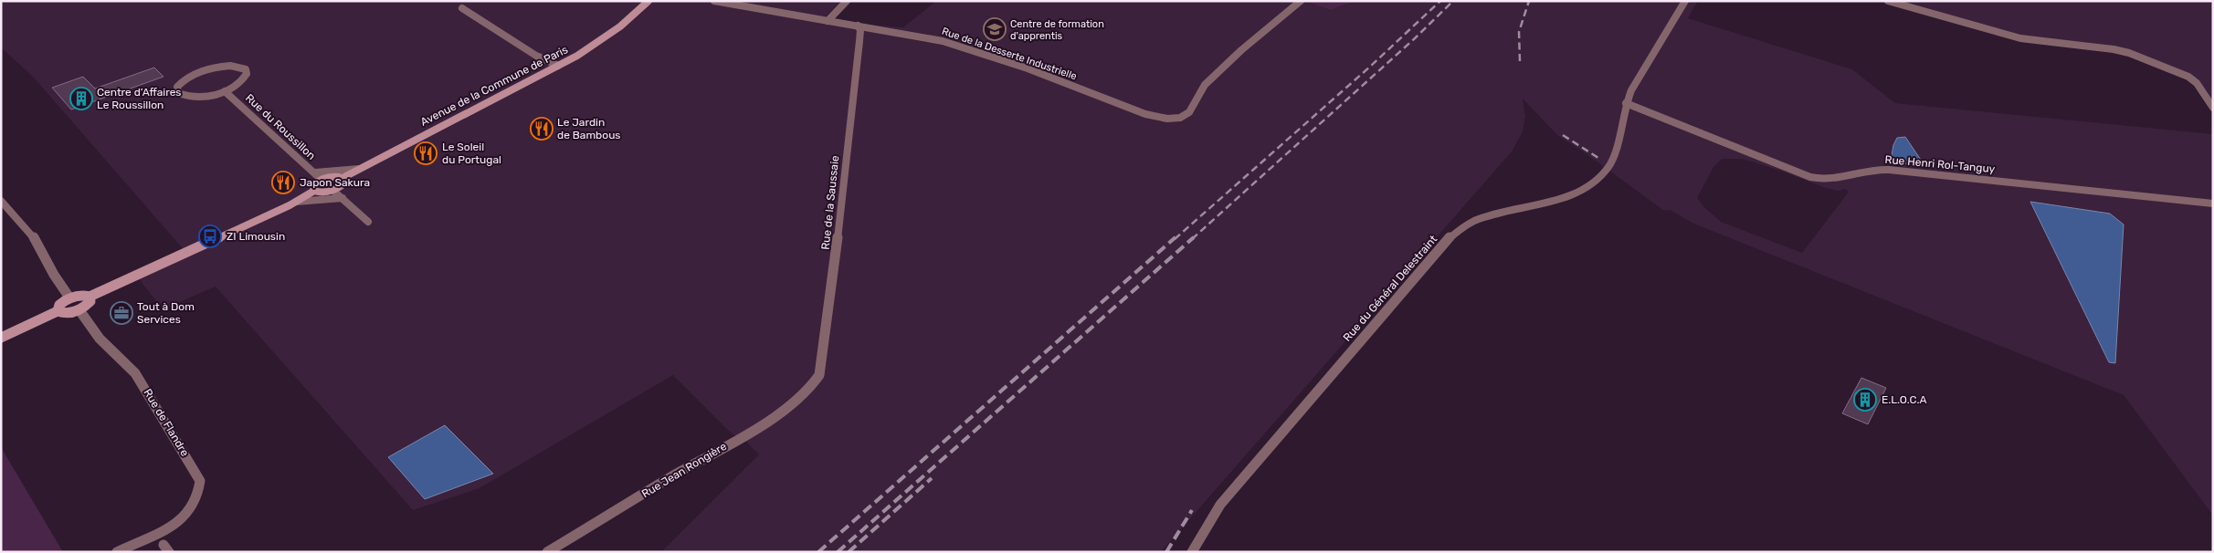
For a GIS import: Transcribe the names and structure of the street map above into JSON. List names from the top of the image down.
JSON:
{
  "streets": {
    "street": [
      "Rue de la Desserte Industrielle",
      "Avenue de la Commune de Paris",
      "Rue du Roussillon",
      "Rue Henri Rol-Tanguy",
      "Rue de la Saussaie",
      "Rue du Général Delestraint",
      "Rue de Flandre",
      "Rue Jean Rongière"
    ]
  },
  "crossings": [
    ["Rue de la Desserte Industrielle", "Rue de la Saussaie"],
    ["Rue Henri Rol-Tanguy", "Rue du Général Delestraint"],
    ["Rue de la Saussaie", "Rue Jean Rongière"]
  ],
  "places": {
    "school or university": ["Centre de formation d'apprentis"],
    "building": ["Centre d’Affaires Le Roussillon", "E.L.O.C.A"],
    "restaurant": ["Le Jardin de Bambous", "Le Soleil du Portugal", "Japon Sakura"],
    "bus stop": ["ZI Limousin"],
    "office": ["Tout à Dom Services"]
  }
}
